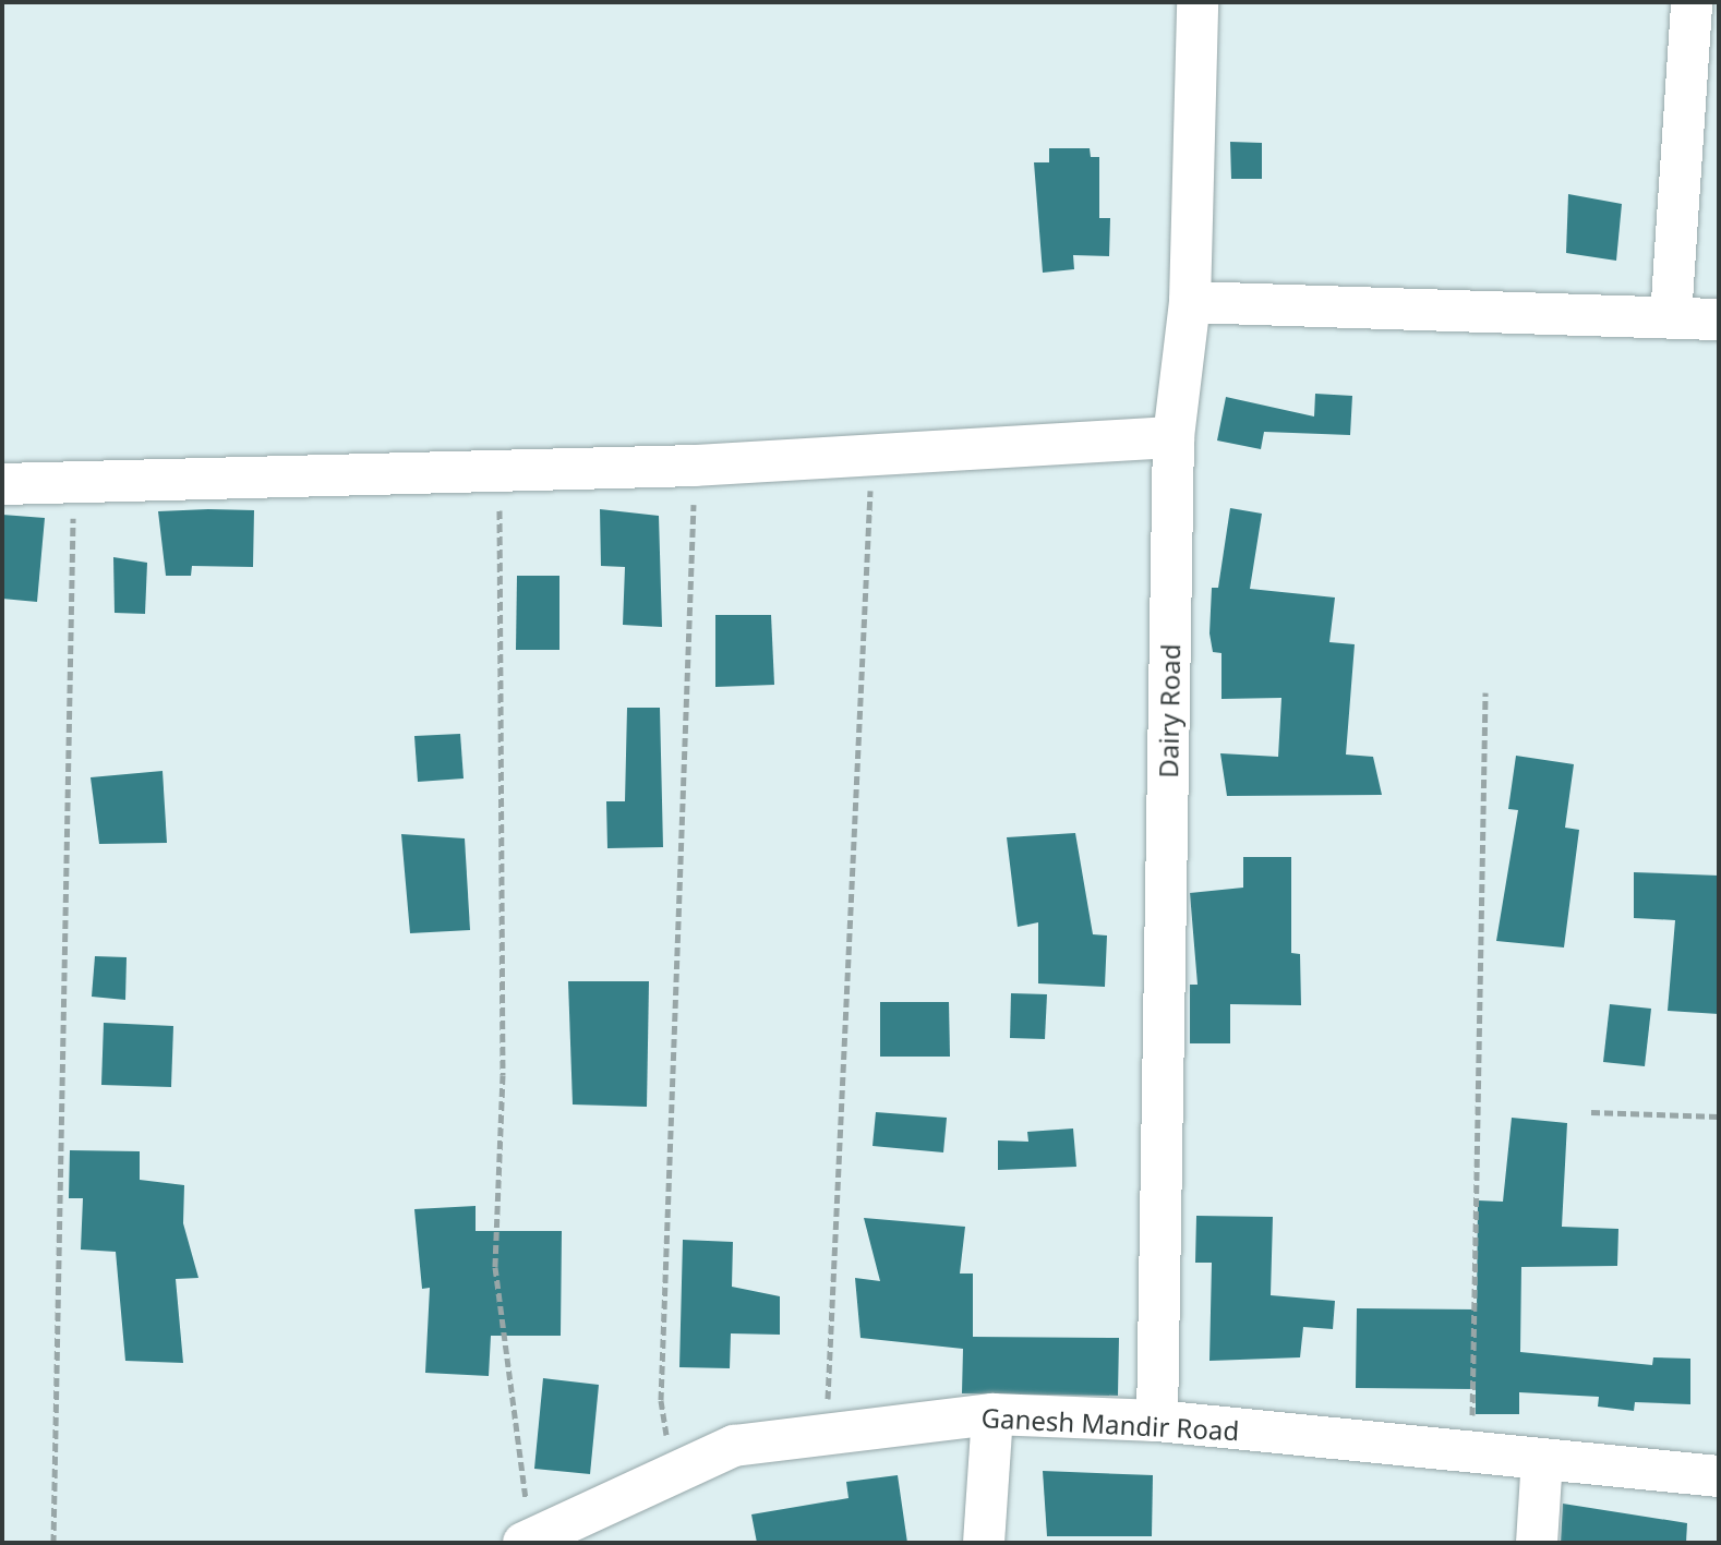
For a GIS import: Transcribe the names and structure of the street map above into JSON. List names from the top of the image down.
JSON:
{
  "streets": {
    "street": ["Dairy Road", "Ganesh Mandir Road"]
  },
  "crossings": [
    ["Dairy Road", "Ganesh Mandir Road"]
  ]
}
